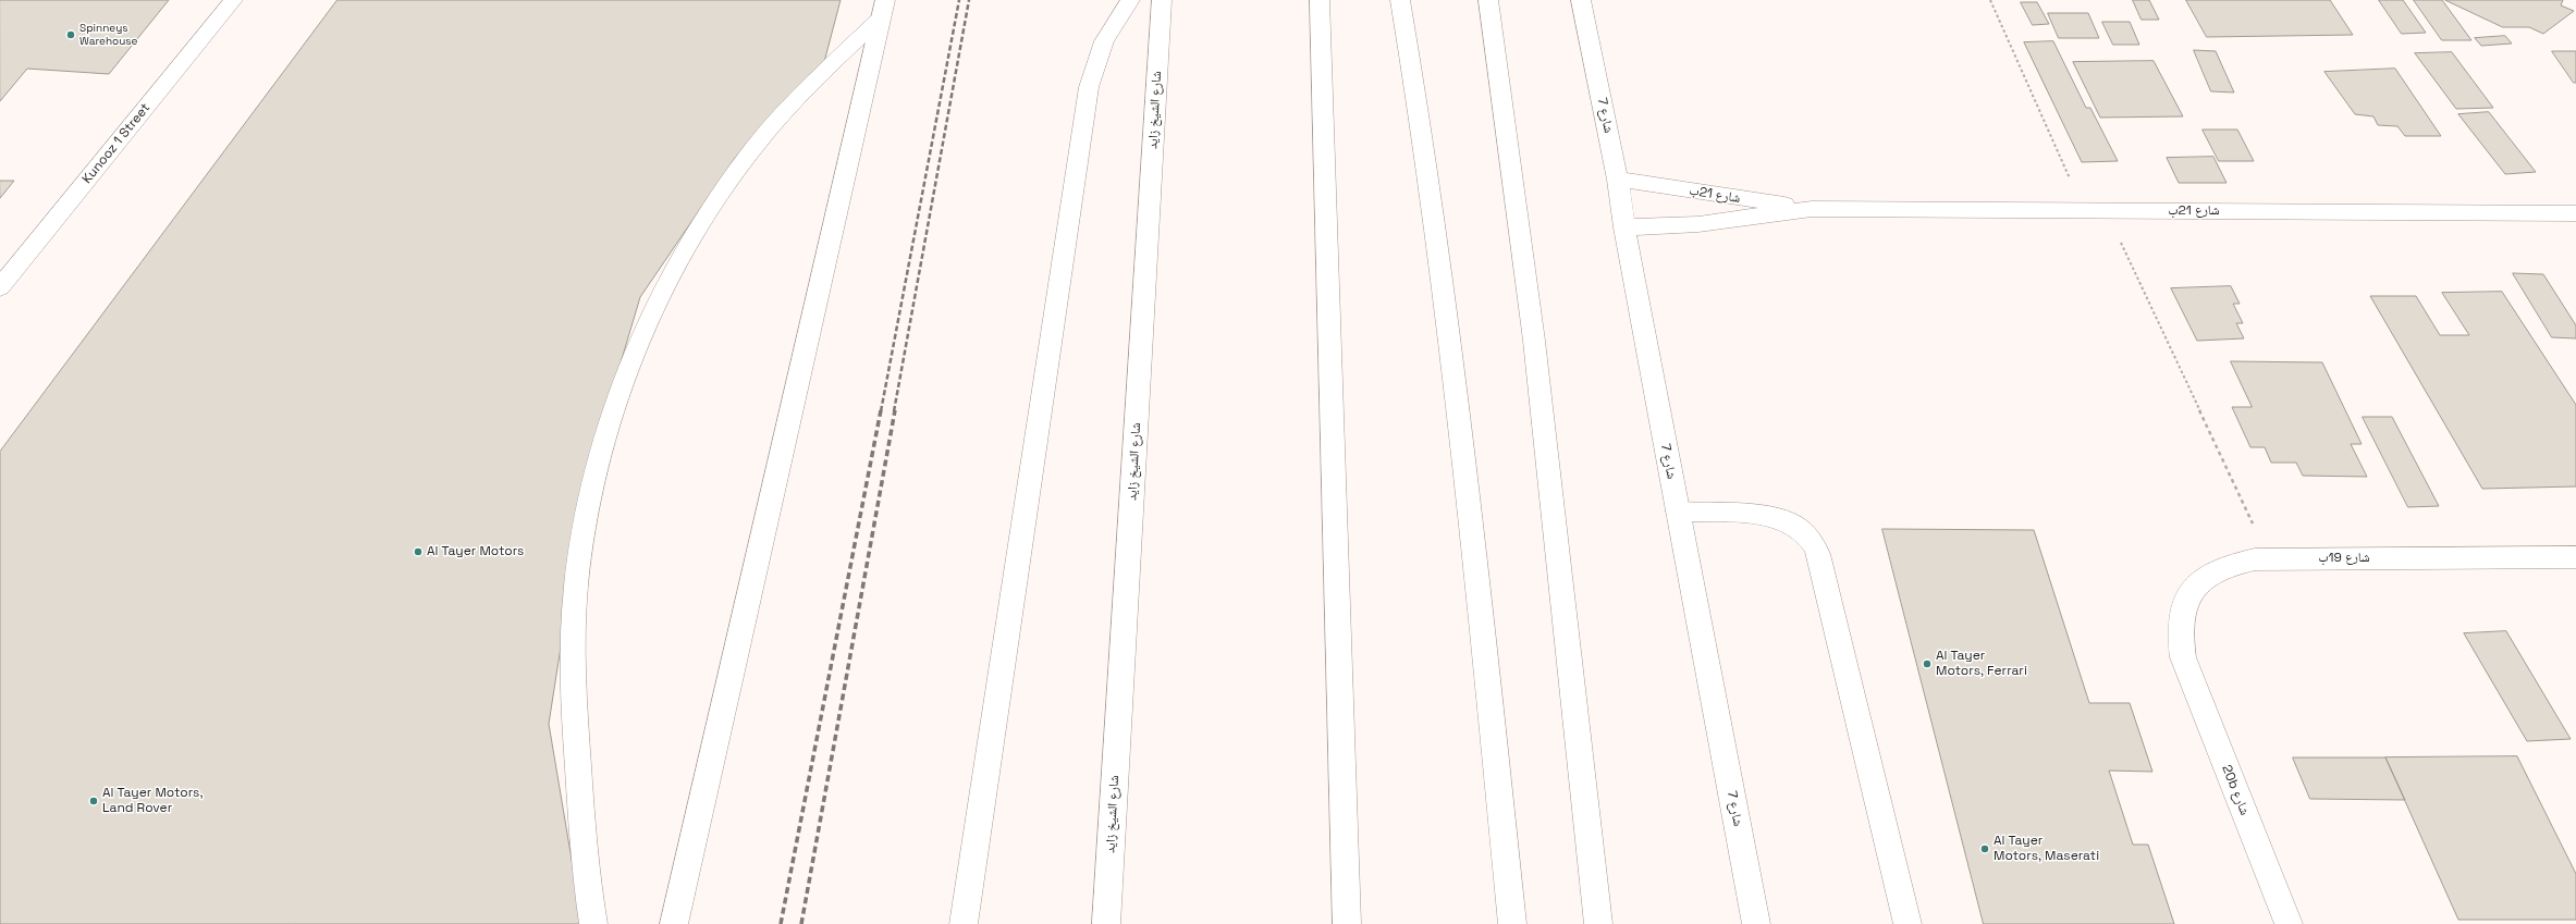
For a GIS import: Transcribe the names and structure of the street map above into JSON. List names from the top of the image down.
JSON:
{
  "streets": {
    "main road": [
      "شارع الشيخ زايد",
      "شارع 7",
      "Kunooz 1 Street",
      "شارع 21ب",
      "شارع 19ب",
      "20b شارع"
    ]
  },
  "crossings": [
    ["شارع 7", "شارع 21ب"],
    ["شارع 19ب", "20b شارع"]
  ],
  "places": [
    "Spinneys Warehouse",
    "Al Tayer Motors",
    "Al Tayer Motors, Ferrari",
    "Al Tayer Motors, Land Rover",
    "Al Tayer Motors, Maserati"
  ]
}
